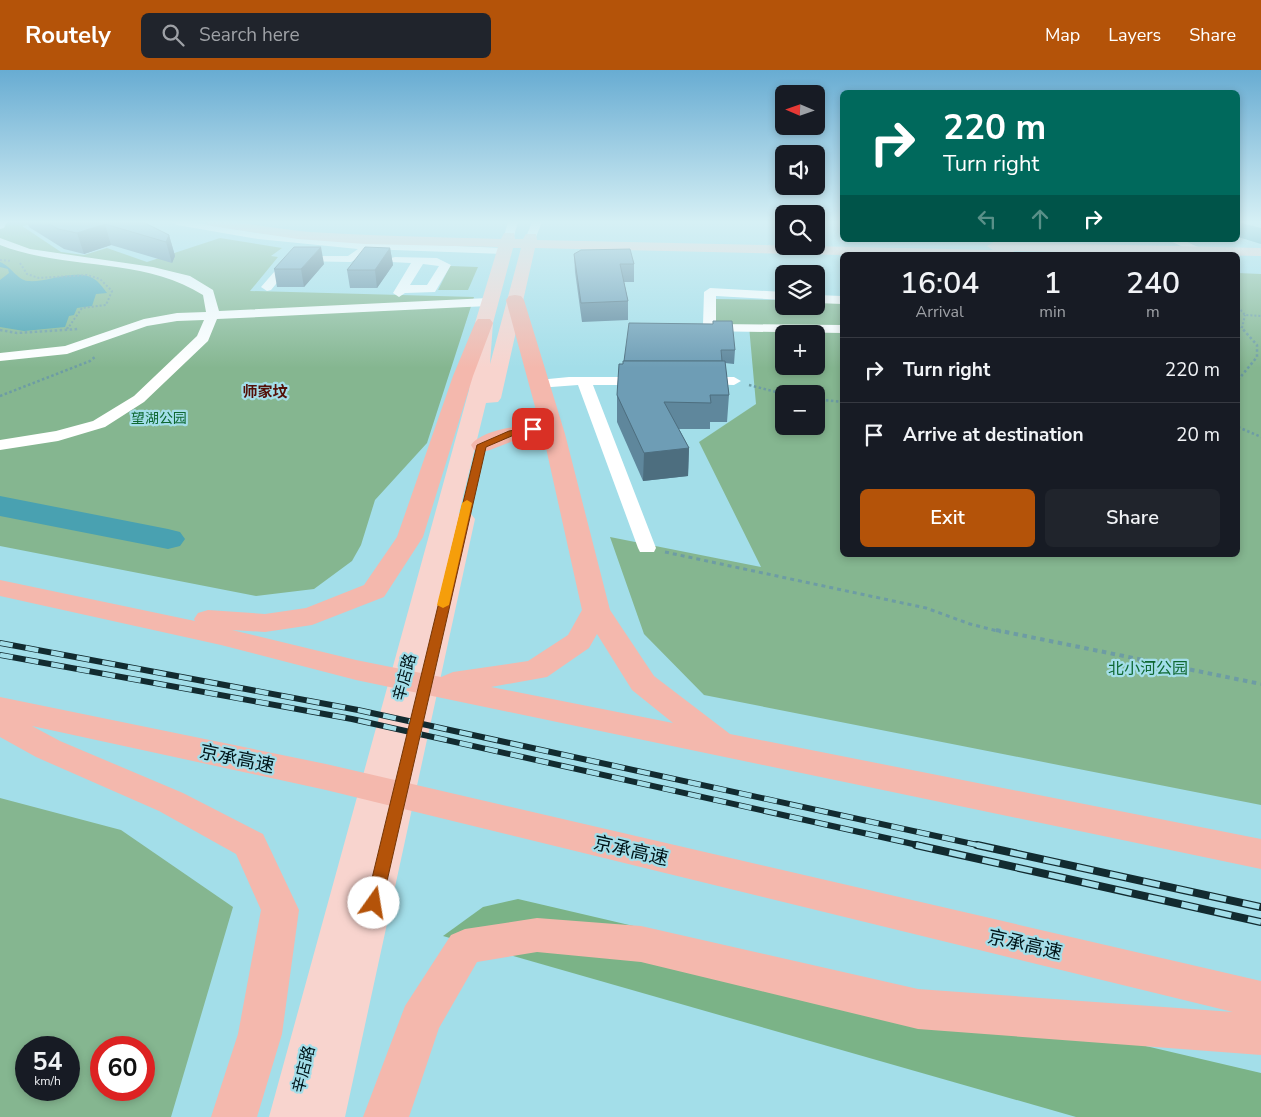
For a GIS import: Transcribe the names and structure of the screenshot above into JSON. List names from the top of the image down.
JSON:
{
  "streets": {
    "highway": ["京承高速"],
    "main road": ["辛店路"]
  },
  "districts": ["师家坟"],
  "parks": ["望湖公园", "北小河公园"],
  "north": "left",
  "page": {
    "header": "Routely",
    "search": "Search here",
    "nav": ["Map", "Layers", "Share"],
    "map_buttons": ["+", "−"],
    "turn": ["220 m", "Turn right"],
    "eta": [
      "16:04",
      "Arrival",
      "1",
      "min",
      "240",
      "m"
    ],
    "list": [
      {
        "name": "Turn right",
        "value": "220 m"
      },
      {
        "name": "Arrive at destination",
        "value": "20 m"
      }
    ],
    "buttons": ["Exit", "Share"],
    "speed": "54 km/h",
    "limit": "60"
  }
}
